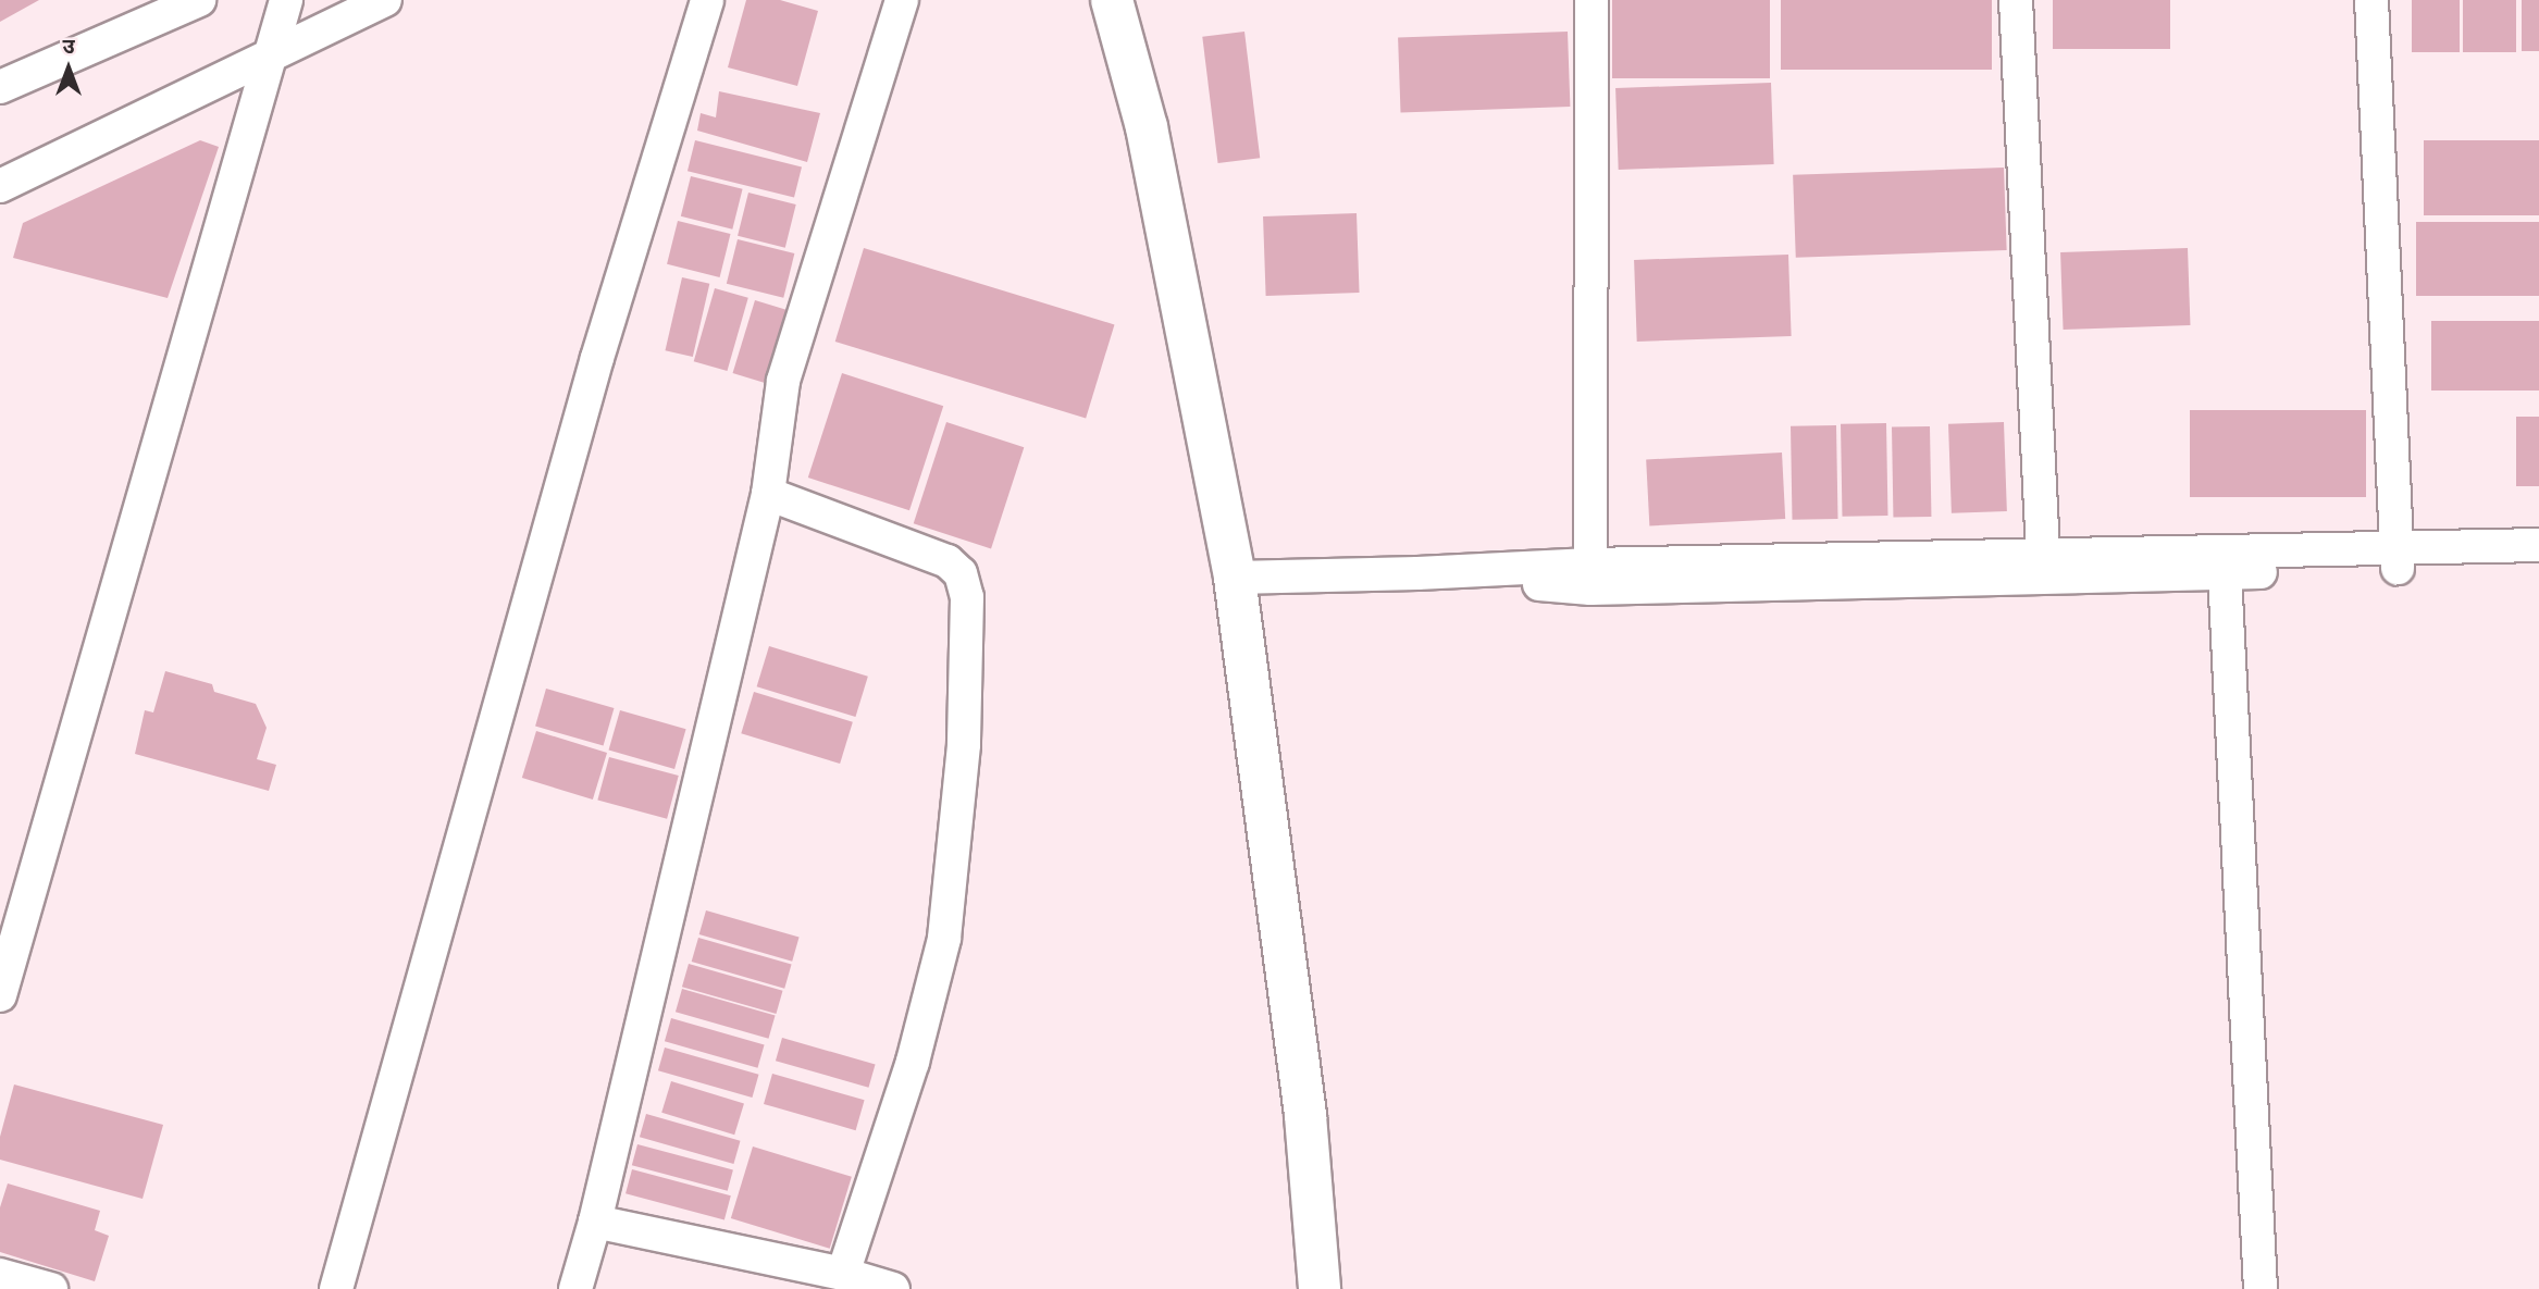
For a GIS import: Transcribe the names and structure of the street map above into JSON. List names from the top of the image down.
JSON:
{
  "north": "top"
}
